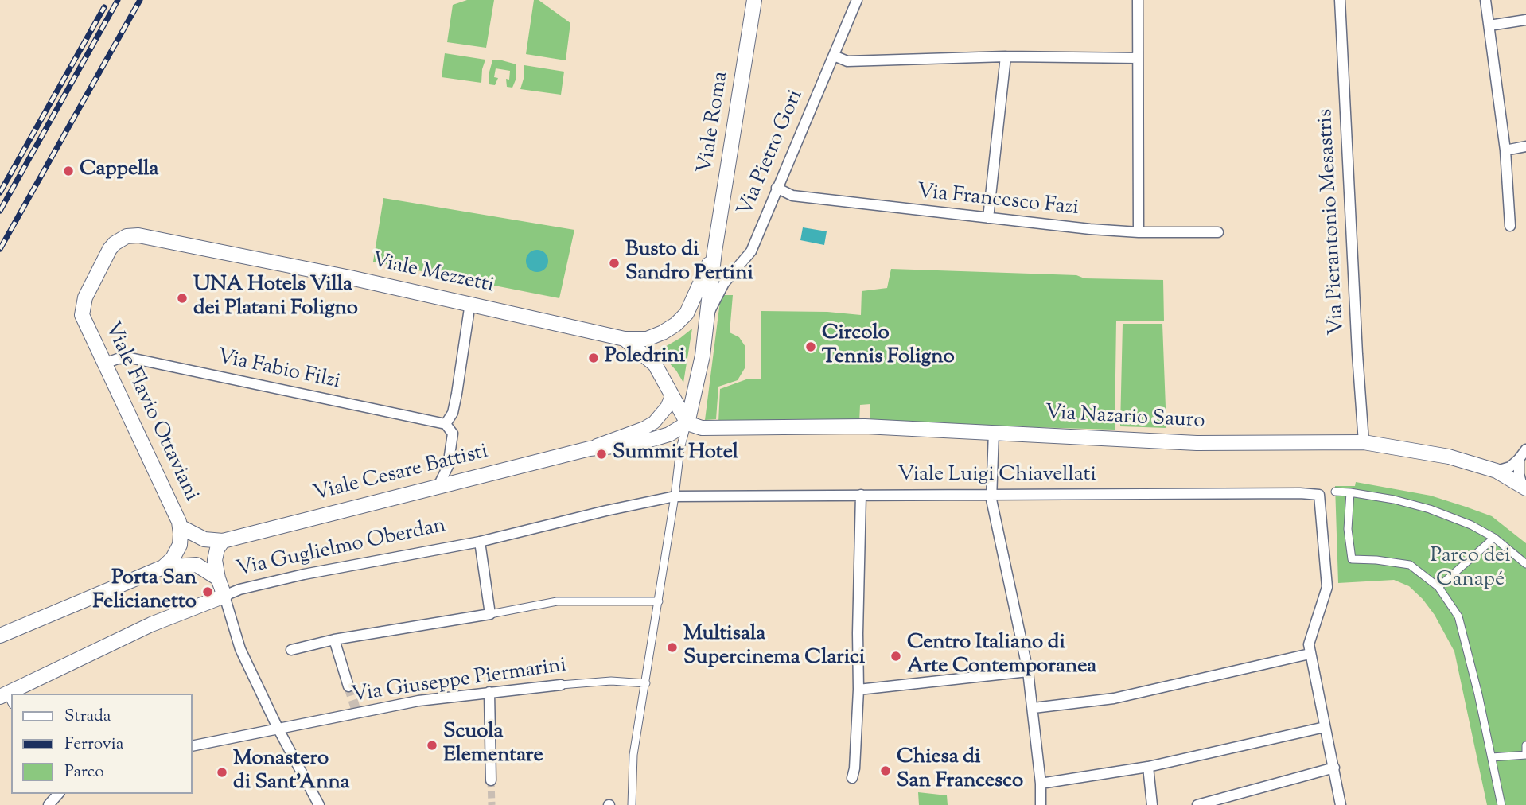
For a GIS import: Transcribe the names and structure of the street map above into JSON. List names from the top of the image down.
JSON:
{
  "streets": {
    "main road": [
      "Viale Roma",
      "Viale Mezzetti",
      "Viale Flavio Ottaviani",
      "Via Nazario Sauro",
      "Viale Cesare Battisti",
      "Via Guglielmo Oberdan"
    ],
    "street": [
      "Via Pietro Gori",
      "Via Francesco Fazi",
      "Via Pierantonio Mesastris",
      "Via Fabio Filzi",
      "Viale Luigi Chiavellati",
      "Via Giuseppe Piermarini"
    ]
  },
  "crossings": [
    ["Via Pietro Gori", "Via Francesco Fazi"],
    ["Via Pierantonio Mesastris", "Via Nazario Sauro"],
    ["Viale Mezzetti", "Viale Flavio Ottaviani"],
    ["Viale Mezzetti", "Via Nazario Sauro"],
    ["Viale Mezzetti", "Viale Cesare Battisti"],
    ["Via Fabio Filzi", "Viale Flavio Ottaviani"],
    ["Viale Flavio Ottaviani", "Viale Cesare Battisti"],
    ["Via Nazario Sauro", "Viale Cesare Battisti"],
    ["Viale Luigi Chiavellati", "Via Guglielmo Oberdan"]
  ],
  "parks": ["Parco dei Canapé"],
  "places": [
    "Cappella",
    "Busto di Sandro Pertini",
    "UNA Hotels Villa dei Platani Foligno",
    "Circolo Tennis Foligno",
    "Poledrini",
    "Summit Hotel",
    "Porta San Felicianetto",
    "Multisala Supercinema Clarici",
    "Centro Italiano di Arte Contemporanea",
    "Scuola Elementare",
    "Chiesa di San Francesco",
    "Monastero di Sant'Anna"
  ],
  "legend": ["Strada", "Ferrovia", "Parco"]
}
